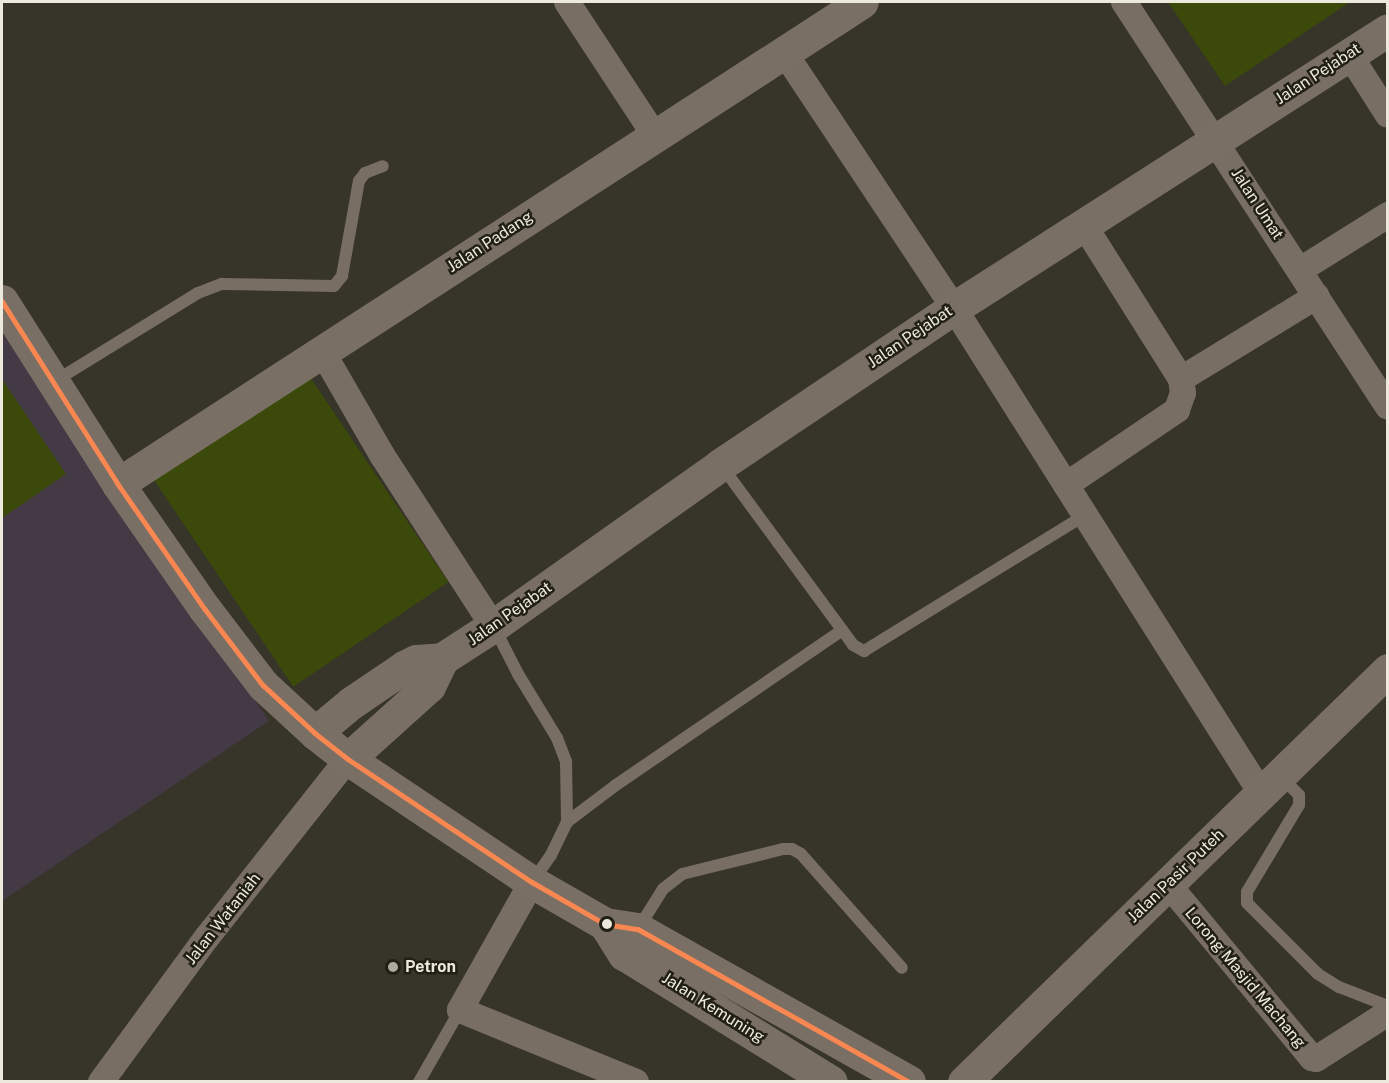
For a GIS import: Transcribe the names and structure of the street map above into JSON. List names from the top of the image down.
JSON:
{
  "streets": {
    "street": [
      "Jalan Pejabat",
      "Jalan Umat",
      "Jalan Padang",
      "Jalan Pasir Puteh",
      "Jalan Wataniah",
      "Lorong Masjid Machang",
      "Jalan Kemuning"
    ]
  },
  "crossings": [
    ["Jalan Pejabat", "Jalan Umat"],
    ["Jalan Pejabat", "Jalan Wataniah"],
    ["Jalan Pejabat", "Jalan Kemuning"],
    ["Jalan Padang", "Jalan Kemuning"],
    ["Jalan Pasir Puteh", "Lorong Masjid Machang"],
    ["Jalan Wataniah", "Jalan Kemuning"]
  ],
  "places": ["Petron"]
}
